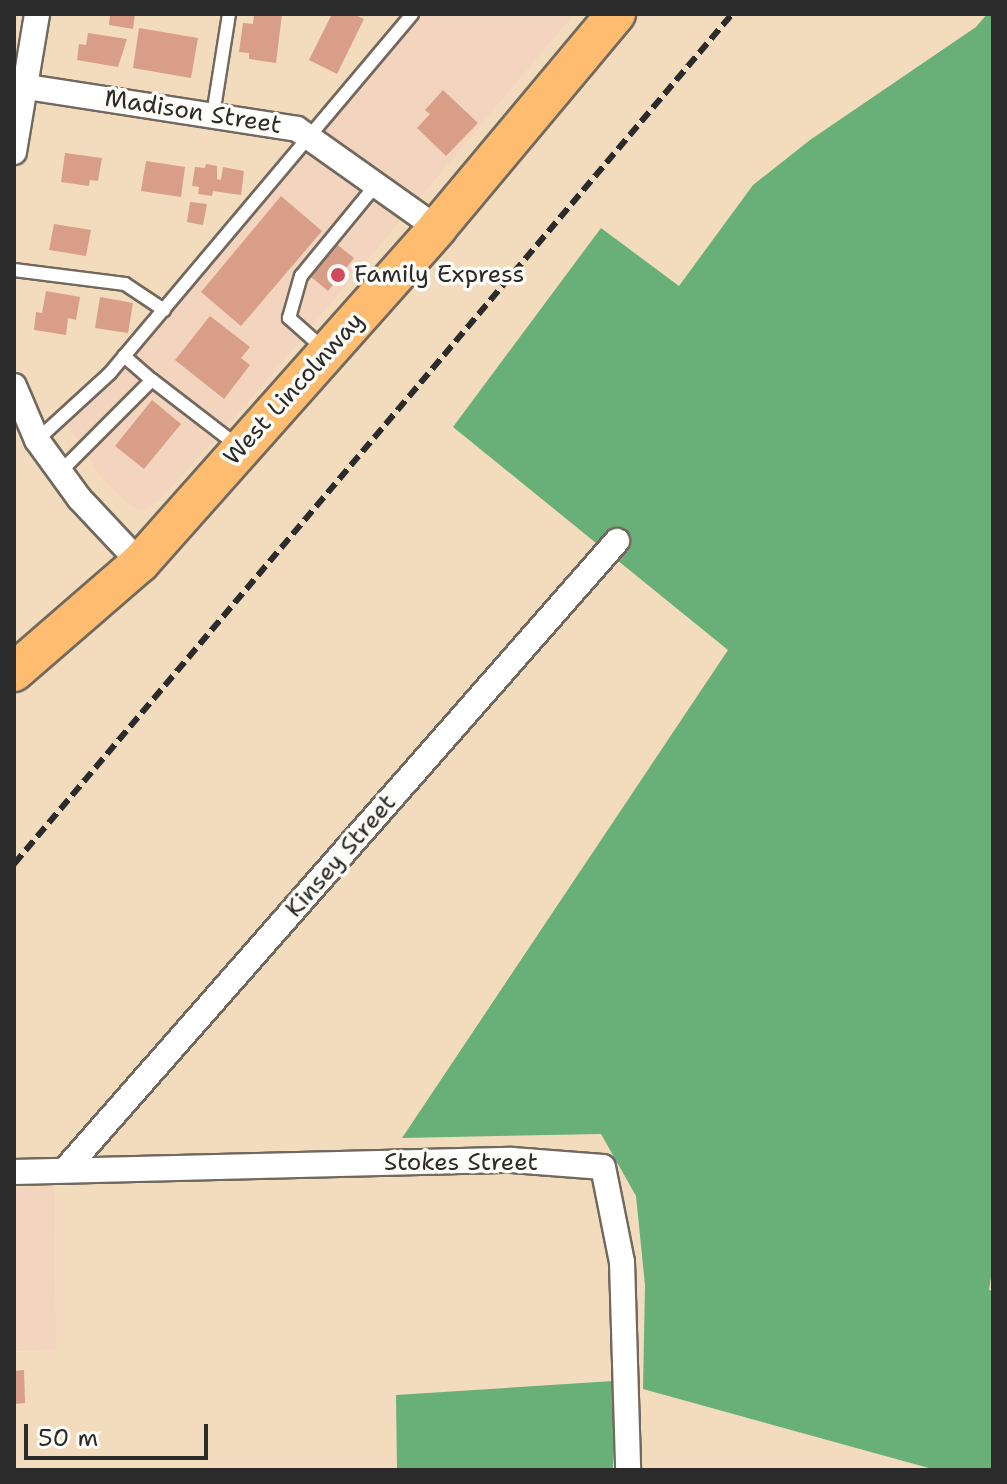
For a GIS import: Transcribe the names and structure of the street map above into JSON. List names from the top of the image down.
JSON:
{
  "streets": {
    "main road": ["West Lincolnway"],
    "street": ["Madison Street", "Kinsey Street", "Stokes Street"]
  },
  "crossings": [
    ["Madison Street", "West Lincolnway"],
    ["Kinsey Street", "Stokes Street"]
  ],
  "places": ["Family Express"],
  "scale_bar": "50 m"
}
